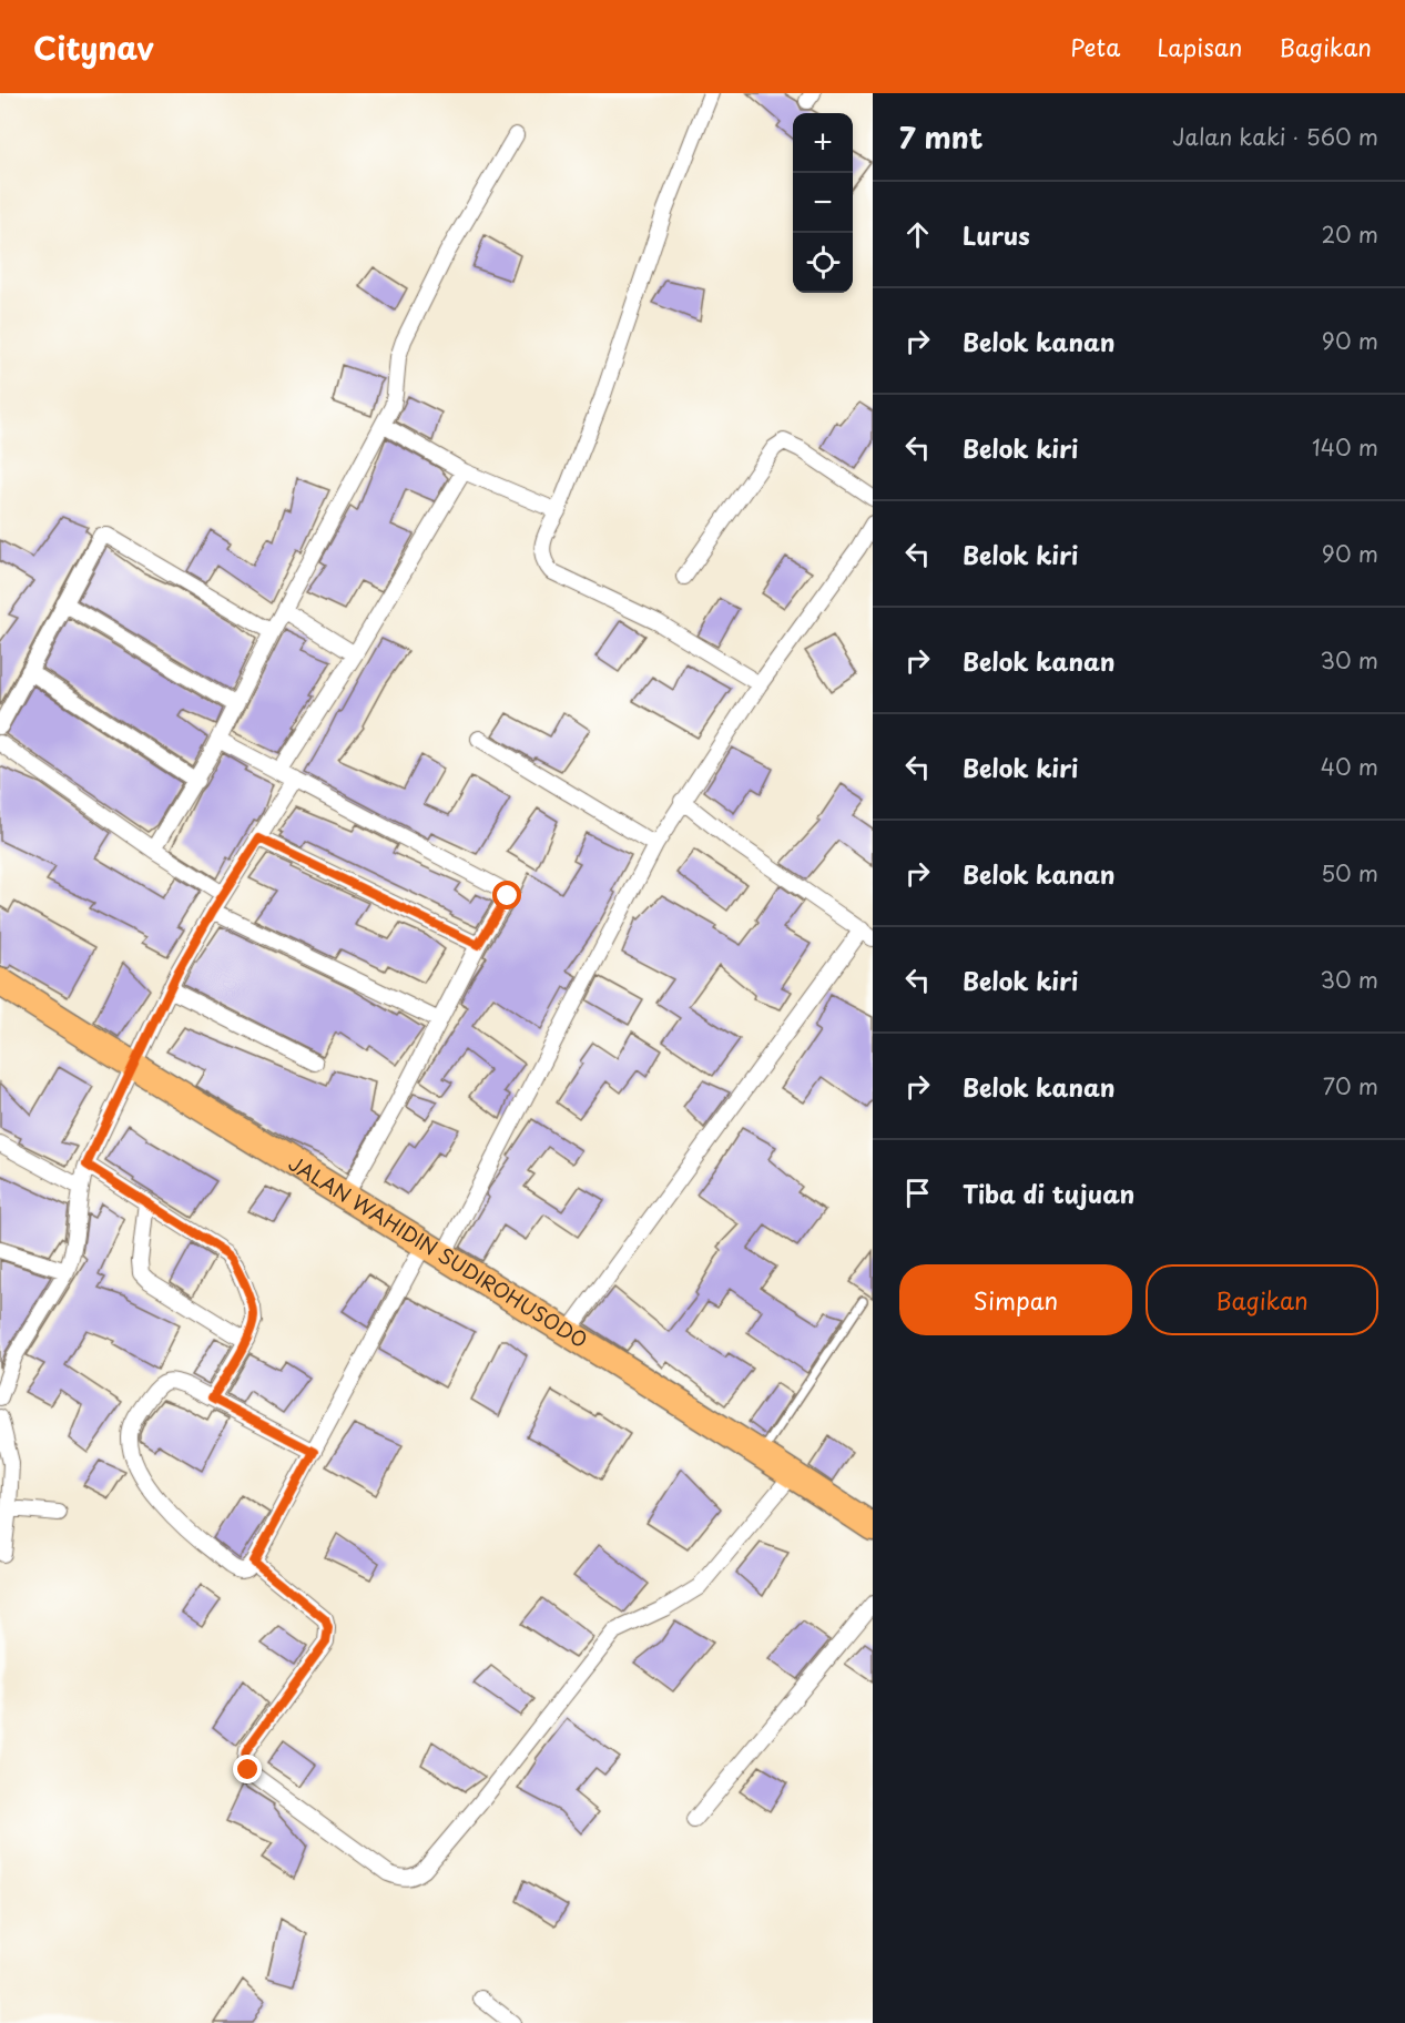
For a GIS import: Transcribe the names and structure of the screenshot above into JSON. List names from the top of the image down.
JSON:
{
  "streets": {
    "highway": ["JALAN WAHIDIN SUDIROHUSODO"]
  },
  "page": {
    "header": "Citynav",
    "nav": ["Peta", "Lapisan", "Bagikan"],
    "heading": ["7 mnt", "Jalan kaki · 560 m"],
    "map_buttons": ["+", "−"],
    "list": [
      ["Lurus", "20 m"],
      ["Belok kanan", "90 m"],
      ["Belok kiri", "140 m"],
      ["Belok kiri", "90 m"],
      ["Belok kanan", "30 m"],
      ["Belok kiri", "40 m"],
      ["Belok kanan", "50 m"],
      ["Belok kiri", "30 m"],
      ["Belok kanan", "70 m"],
      "Tiba di tujuan"
    ],
    "buttons": ["Simpan", "Bagikan"]
  }
}
